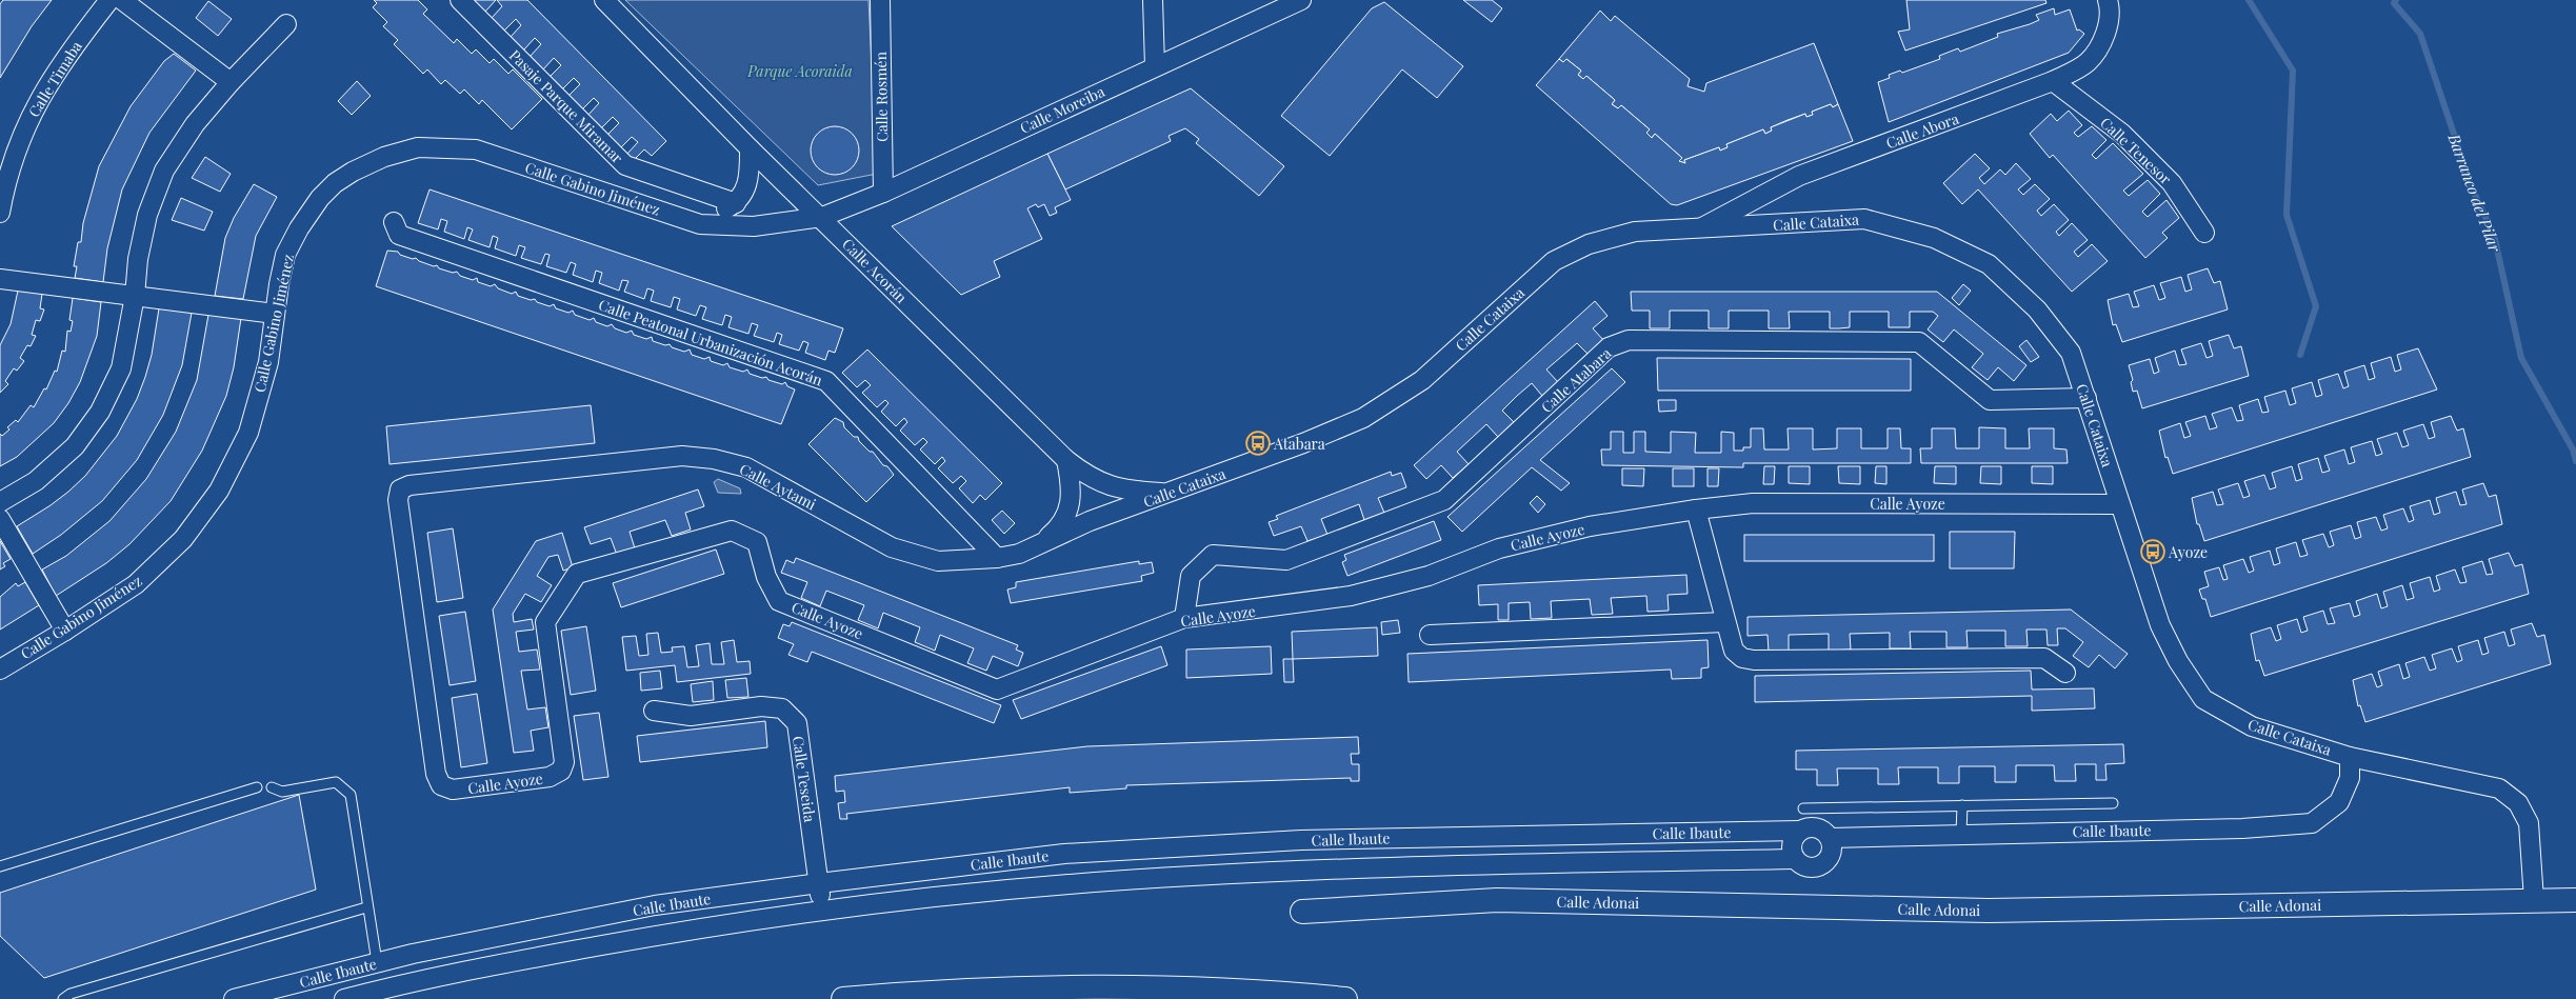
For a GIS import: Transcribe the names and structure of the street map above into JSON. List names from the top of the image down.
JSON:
{
  "streets": {
    "main road": ["Calle Adonai"],
    "street": [
      "Calle Timaba",
      "Calle Rosmén",
      "Pasaje Parque Miramar",
      "Calle Moreiba",
      "Calle Abora",
      "Calle Tenesor",
      "Calle Gabino Jiménez",
      "Calle Cataixa",
      "Calle Acorán",
      "Calle Peatonal Urbanización Acorán",
      "Calle Atabara",
      "Calle Aytami",
      "Calle Ayoze",
      "Calle Teseida",
      "Calle Ibaute"
    ]
  },
  "crossings": [
    ["Calle Rosmén", "Calle Moreiba"],
    ["Calle Moreiba", "Calle Gabino Jiménez"],
    ["Calle Moreiba", "Calle Acorán"],
    ["Calle Abora", "Calle Tenesor"],
    ["Calle Abora", "Calle Cataixa"],
    ["Calle Gabino Jiménez", "Calle Acorán"],
    ["Calle Cataixa", "Calle Acorán"],
    ["Calle Cataixa", "Calle Atabara"],
    ["Calle Cataixa", "Calle Aytami"],
    ["Calle Cataixa", "Calle Ayoze"],
    ["Calle Cataixa", "Calle Ibaute"],
    ["Calle Cataixa", "Calle Adonai"],
    ["Calle Peatonal Urbanización Acorán", "Calle Aytami"],
    ["Calle Atabara", "Calle Ayoze"],
    ["Calle Aytami", "Calle Ayoze"],
    ["Calle Teseida", "Calle Ibaute"]
  ],
  "water": ["Barranco del Pilar"],
  "parks": ["Parque Acoraida"],
  "places": {
    "bus stop": ["Atabara", "Ayoze"]
  }
}
